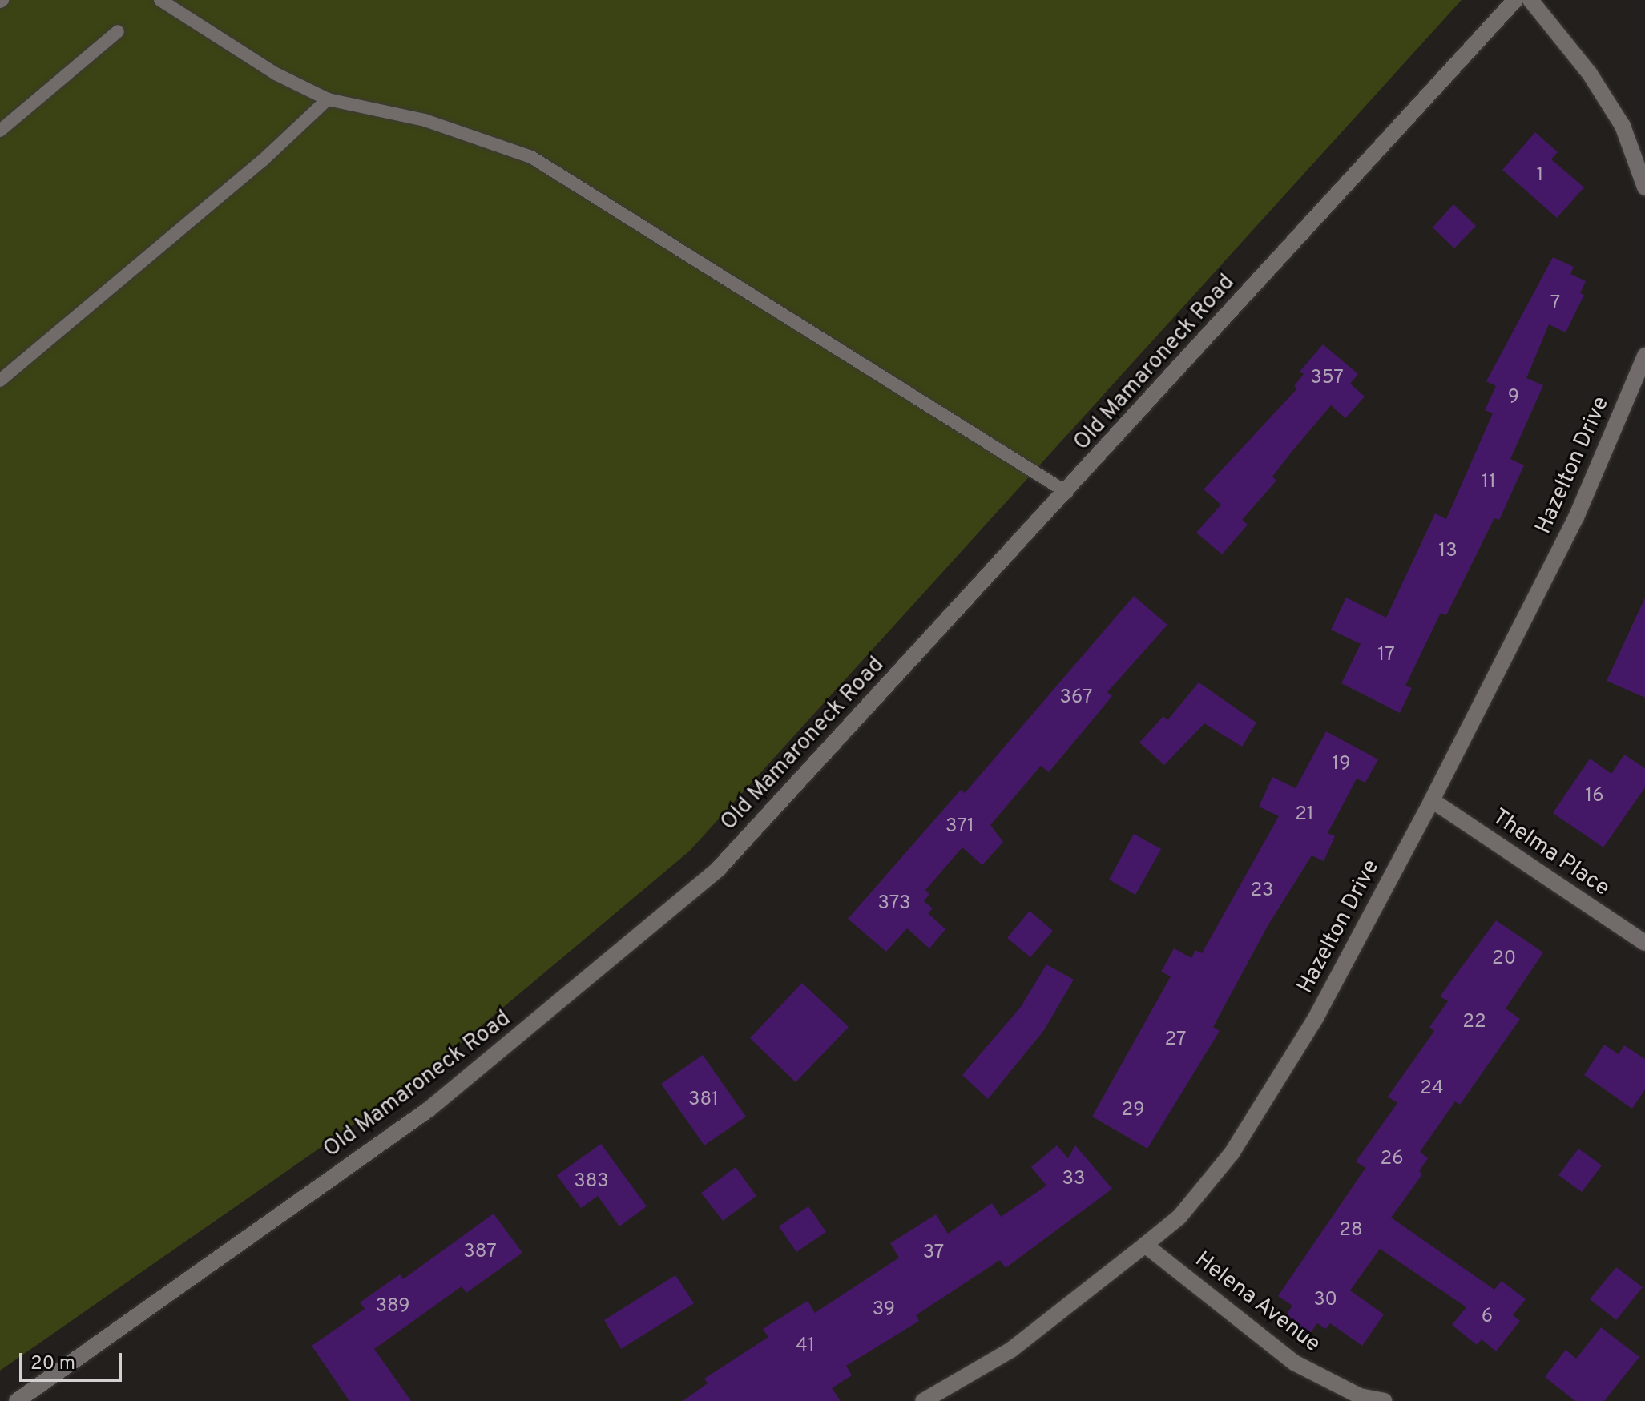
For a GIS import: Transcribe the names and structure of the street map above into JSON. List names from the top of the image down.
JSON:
{
  "streets": {
    "street": [
      "Old Mamaroneck Road",
      "Hazelton Drive",
      "Thelma Place",
      "Helena Avenue"
    ]
  },
  "crossings": [
    ["Hazelton Drive", "Thelma Place"],
    ["Hazelton Drive", "Helena Avenue"]
  ],
  "house_numbers": [
    "1",
    "7",
    "357",
    "9",
    "11",
    "13",
    "17",
    "367",
    "19",
    "16",
    "21",
    "371",
    "23",
    "373",
    "20",
    "22",
    "27",
    "24",
    "381",
    "29",
    "26",
    "33",
    "383",
    "28",
    "387",
    "37",
    "30",
    "389",
    "39",
    "6",
    "41"
  ],
  "scale_bar": "20 m"
}
